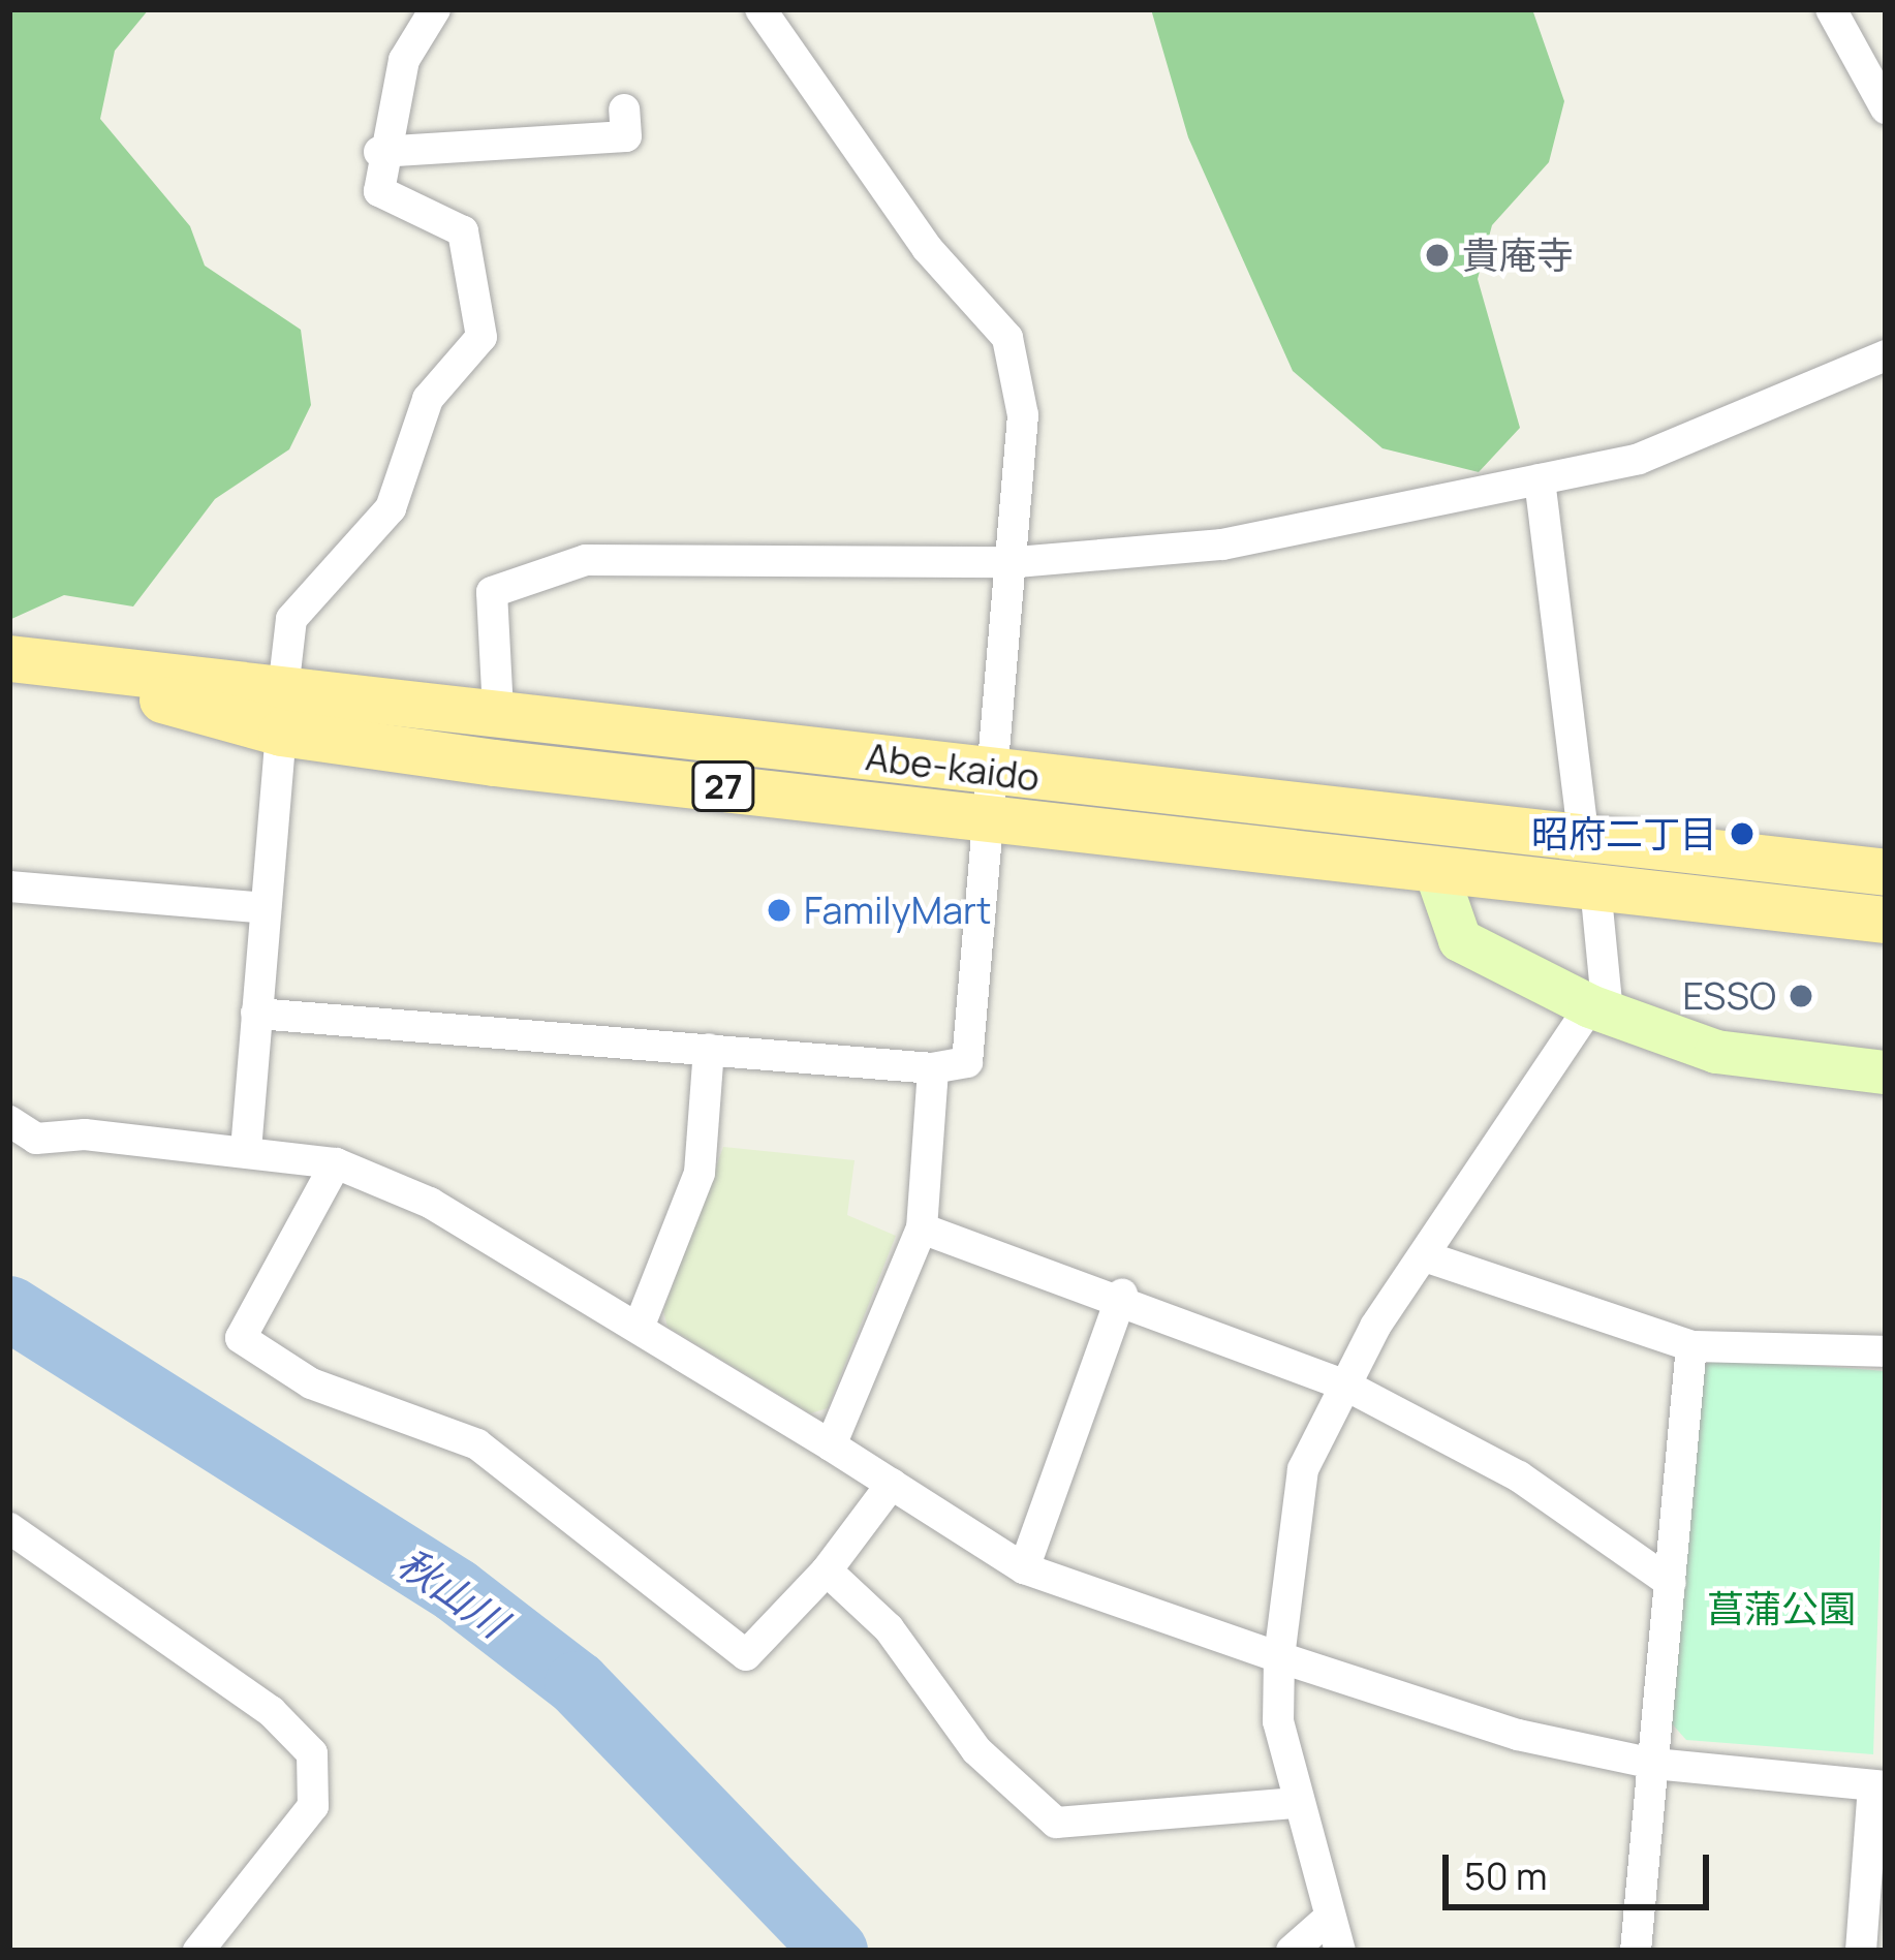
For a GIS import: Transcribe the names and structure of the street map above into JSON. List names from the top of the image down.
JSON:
{
  "streets": {
    "main road": ["Abe-kaido", "27"]
  },
  "water": ["秋山川"],
  "parks": ["菖蒲公園"],
  "places": [
    "貴庵寺",
    "昭府二丁目",
    "FamilyMart",
    "ESSO"
  ],
  "scale_bar": "50 m"
}
